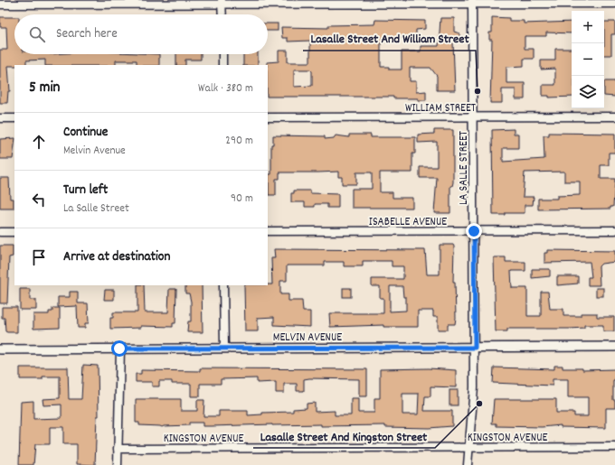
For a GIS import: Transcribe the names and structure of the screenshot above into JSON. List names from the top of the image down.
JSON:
{
  "streets": {
    "street": [
      "WILLIAM STREET",
      "LA SALLE STREET",
      "ISABELLE AVENUE",
      "MELVIN AVENUE",
      "KINGSTON AVENUE"
    ]
  },
  "crossings": [
    ["WILLIAM STREET", "LA SALLE STREET"],
    ["LA SALLE STREET", "ISABELLE AVENUE"],
    ["LA SALLE STREET", "MELVIN AVENUE"],
    ["LA SALLE STREET", "KINGSTON AVENUE"]
  ],
  "places": ["Lasalle Street And William Street", "Lasalle Street And Kingston Street"],
  "page": {
    "map_buttons": ["+", "−"],
    "search": "Search here",
    "heading": ["5 min", "Walk · 380 m"],
    "list": [
      ["Continue", "Melvin Avenue", "290 m"],
      ["Turn left", "La Salle Street", "90 m"],
      "Arrive at destination"
    ]
  }
}
